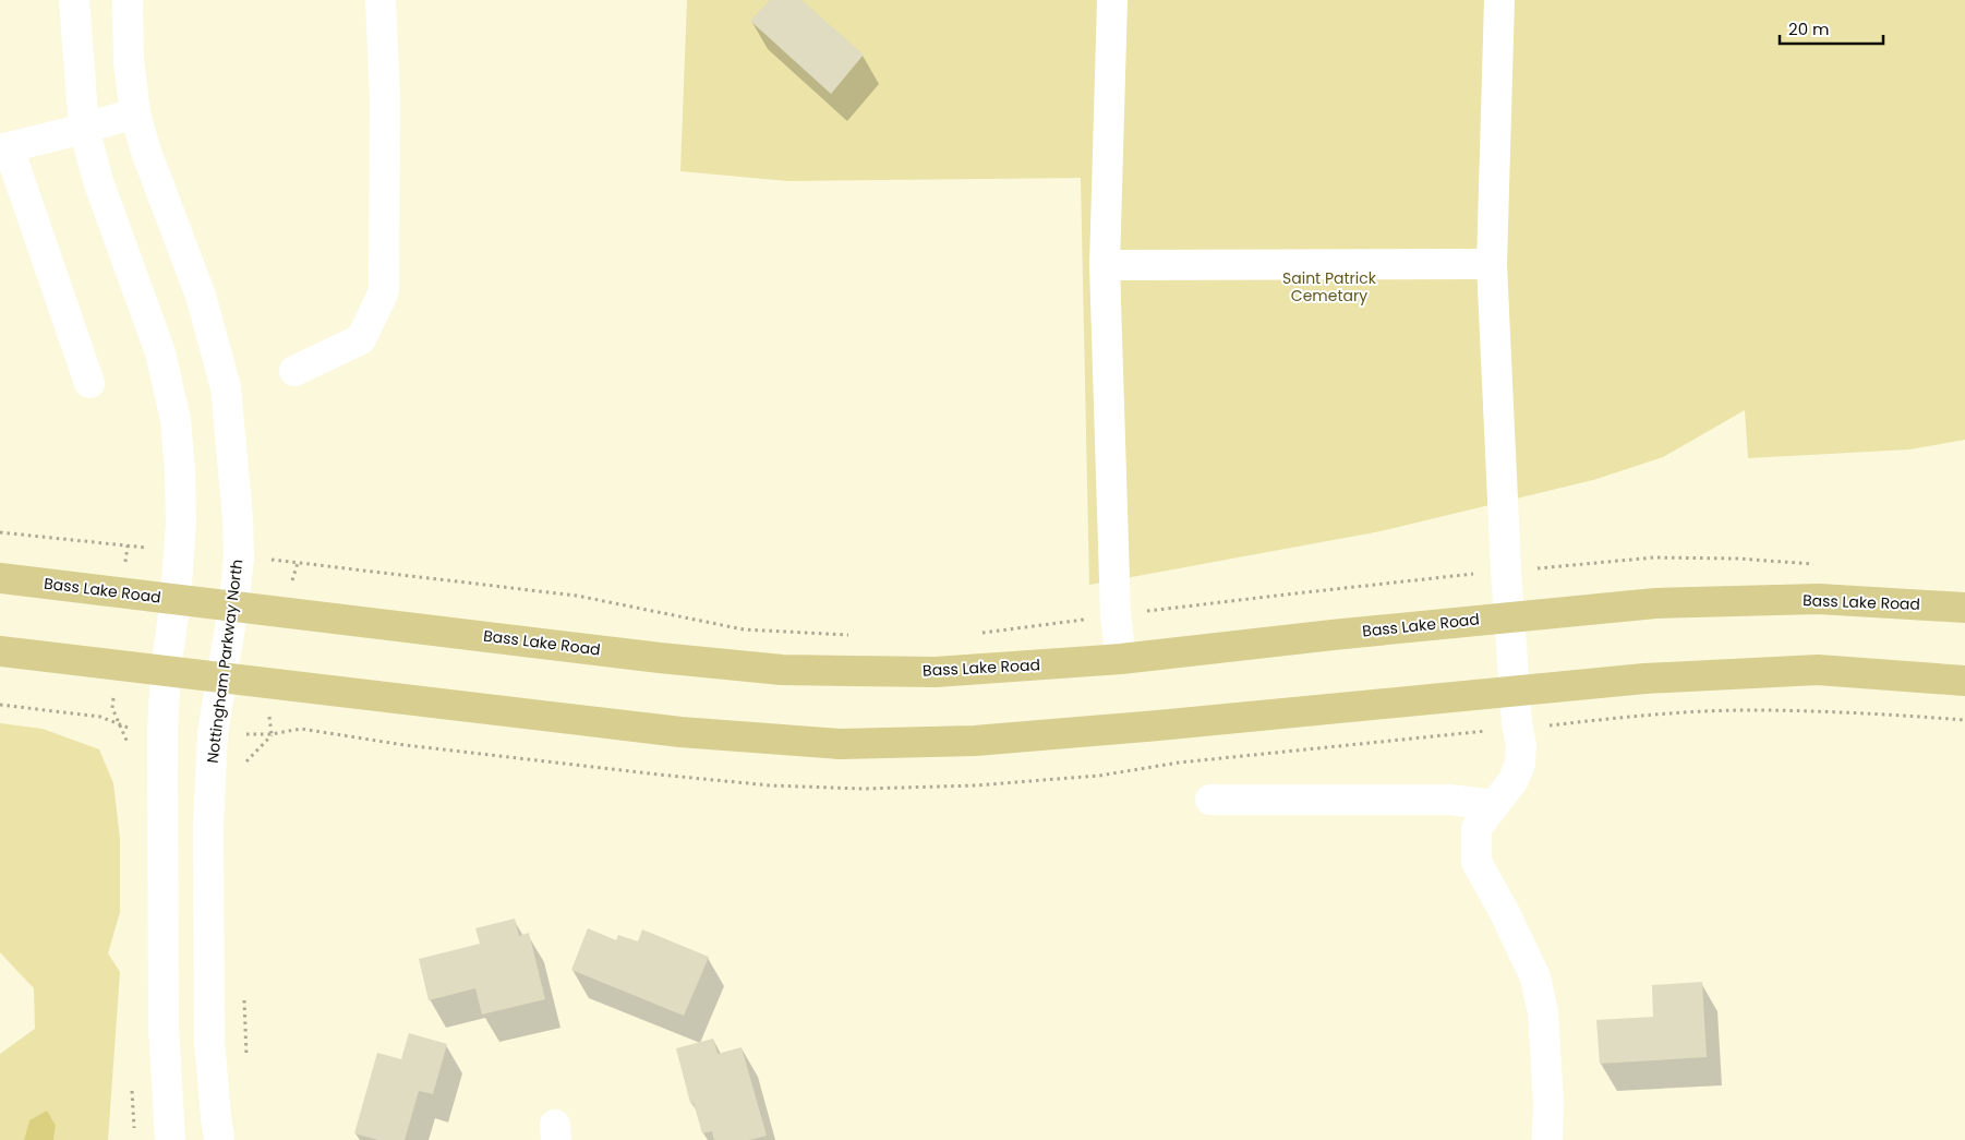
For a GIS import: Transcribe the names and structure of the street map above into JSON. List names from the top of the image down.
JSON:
{
  "streets": {
    "main road": ["Bass Lake Road"],
    "street": ["Nottingham Parkway North"]
  },
  "crossings": [
    ["Bass Lake Road", "Nottingham Parkway North"]
  ],
  "parks": ["Saint Patrick Cemetary"],
  "scale_bar": "20 m"
}
